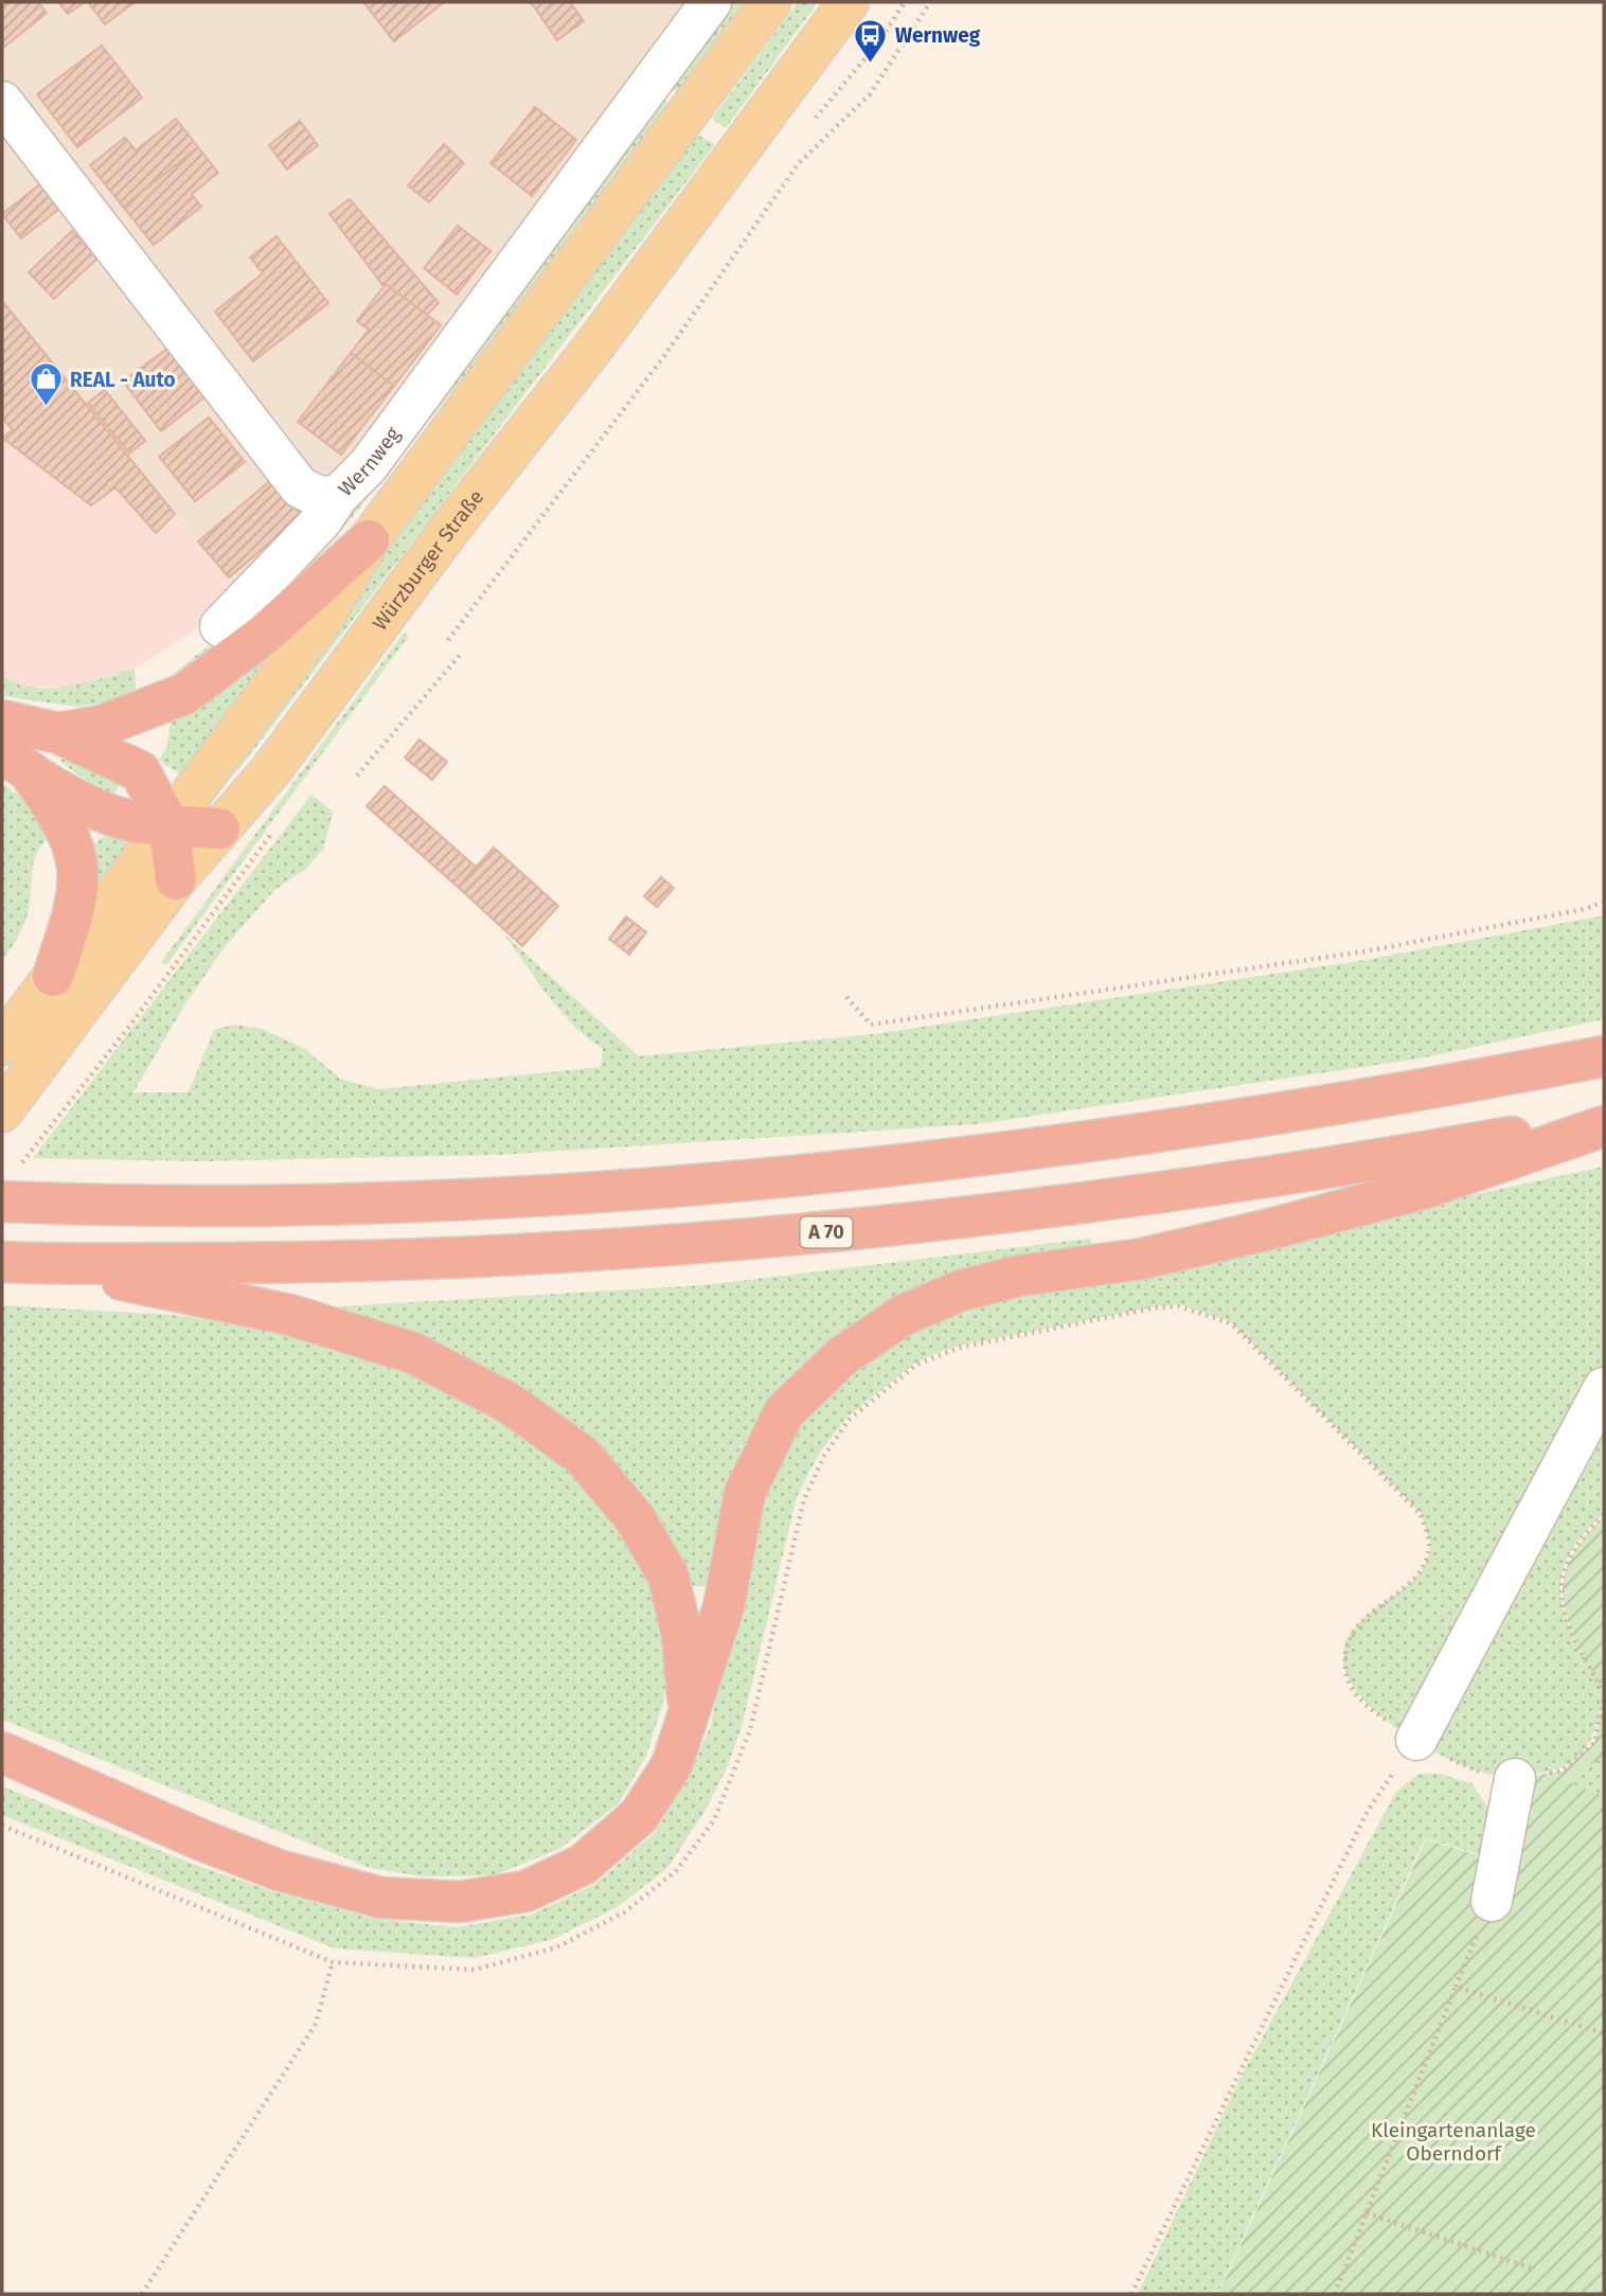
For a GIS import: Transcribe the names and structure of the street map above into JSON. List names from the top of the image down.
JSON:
{
  "streets": {
    "highway": ["A 70"],
    "main road": ["Würzburger Straße"],
    "street": ["Wernweg"]
  },
  "parks": ["Kleingartenanlage Oberndorf"],
  "places": {
    "bus stop": ["Wernweg"],
    "shop": ["REAL - Auto"]
  }
}
